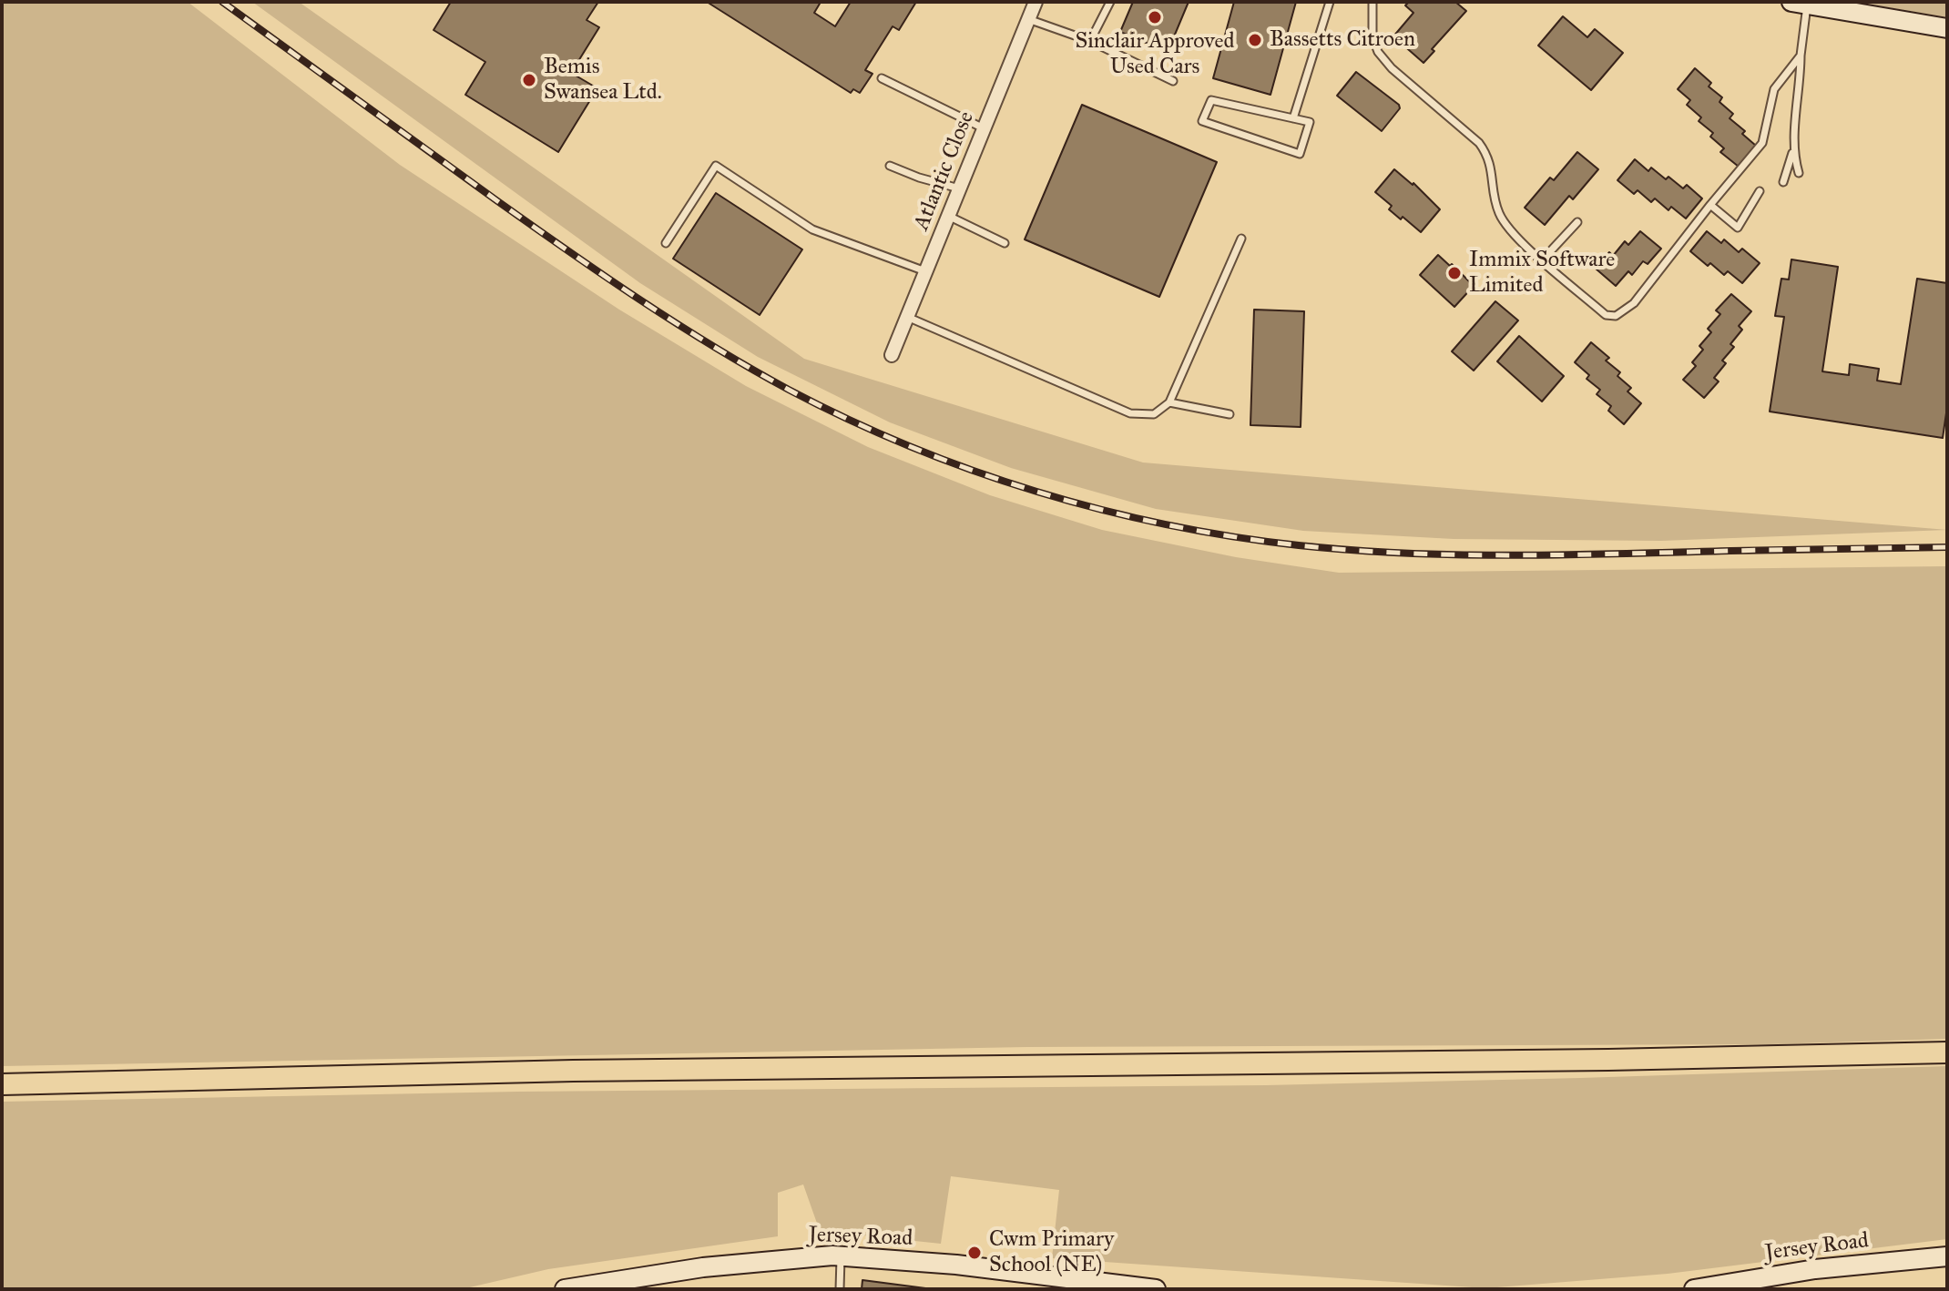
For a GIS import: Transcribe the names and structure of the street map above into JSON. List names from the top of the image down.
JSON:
{
  "streets": {
    "main road": ["Jersey Road"],
    "street": ["Atlantic Close"]
  },
  "places": [
    "Sinclair Approved Used Cars",
    "Bassetts Citroen",
    "Bemis Swansea Ltd.",
    "Immix Software Limited",
    "Cwm Primary School (NE)"
  ]
}
